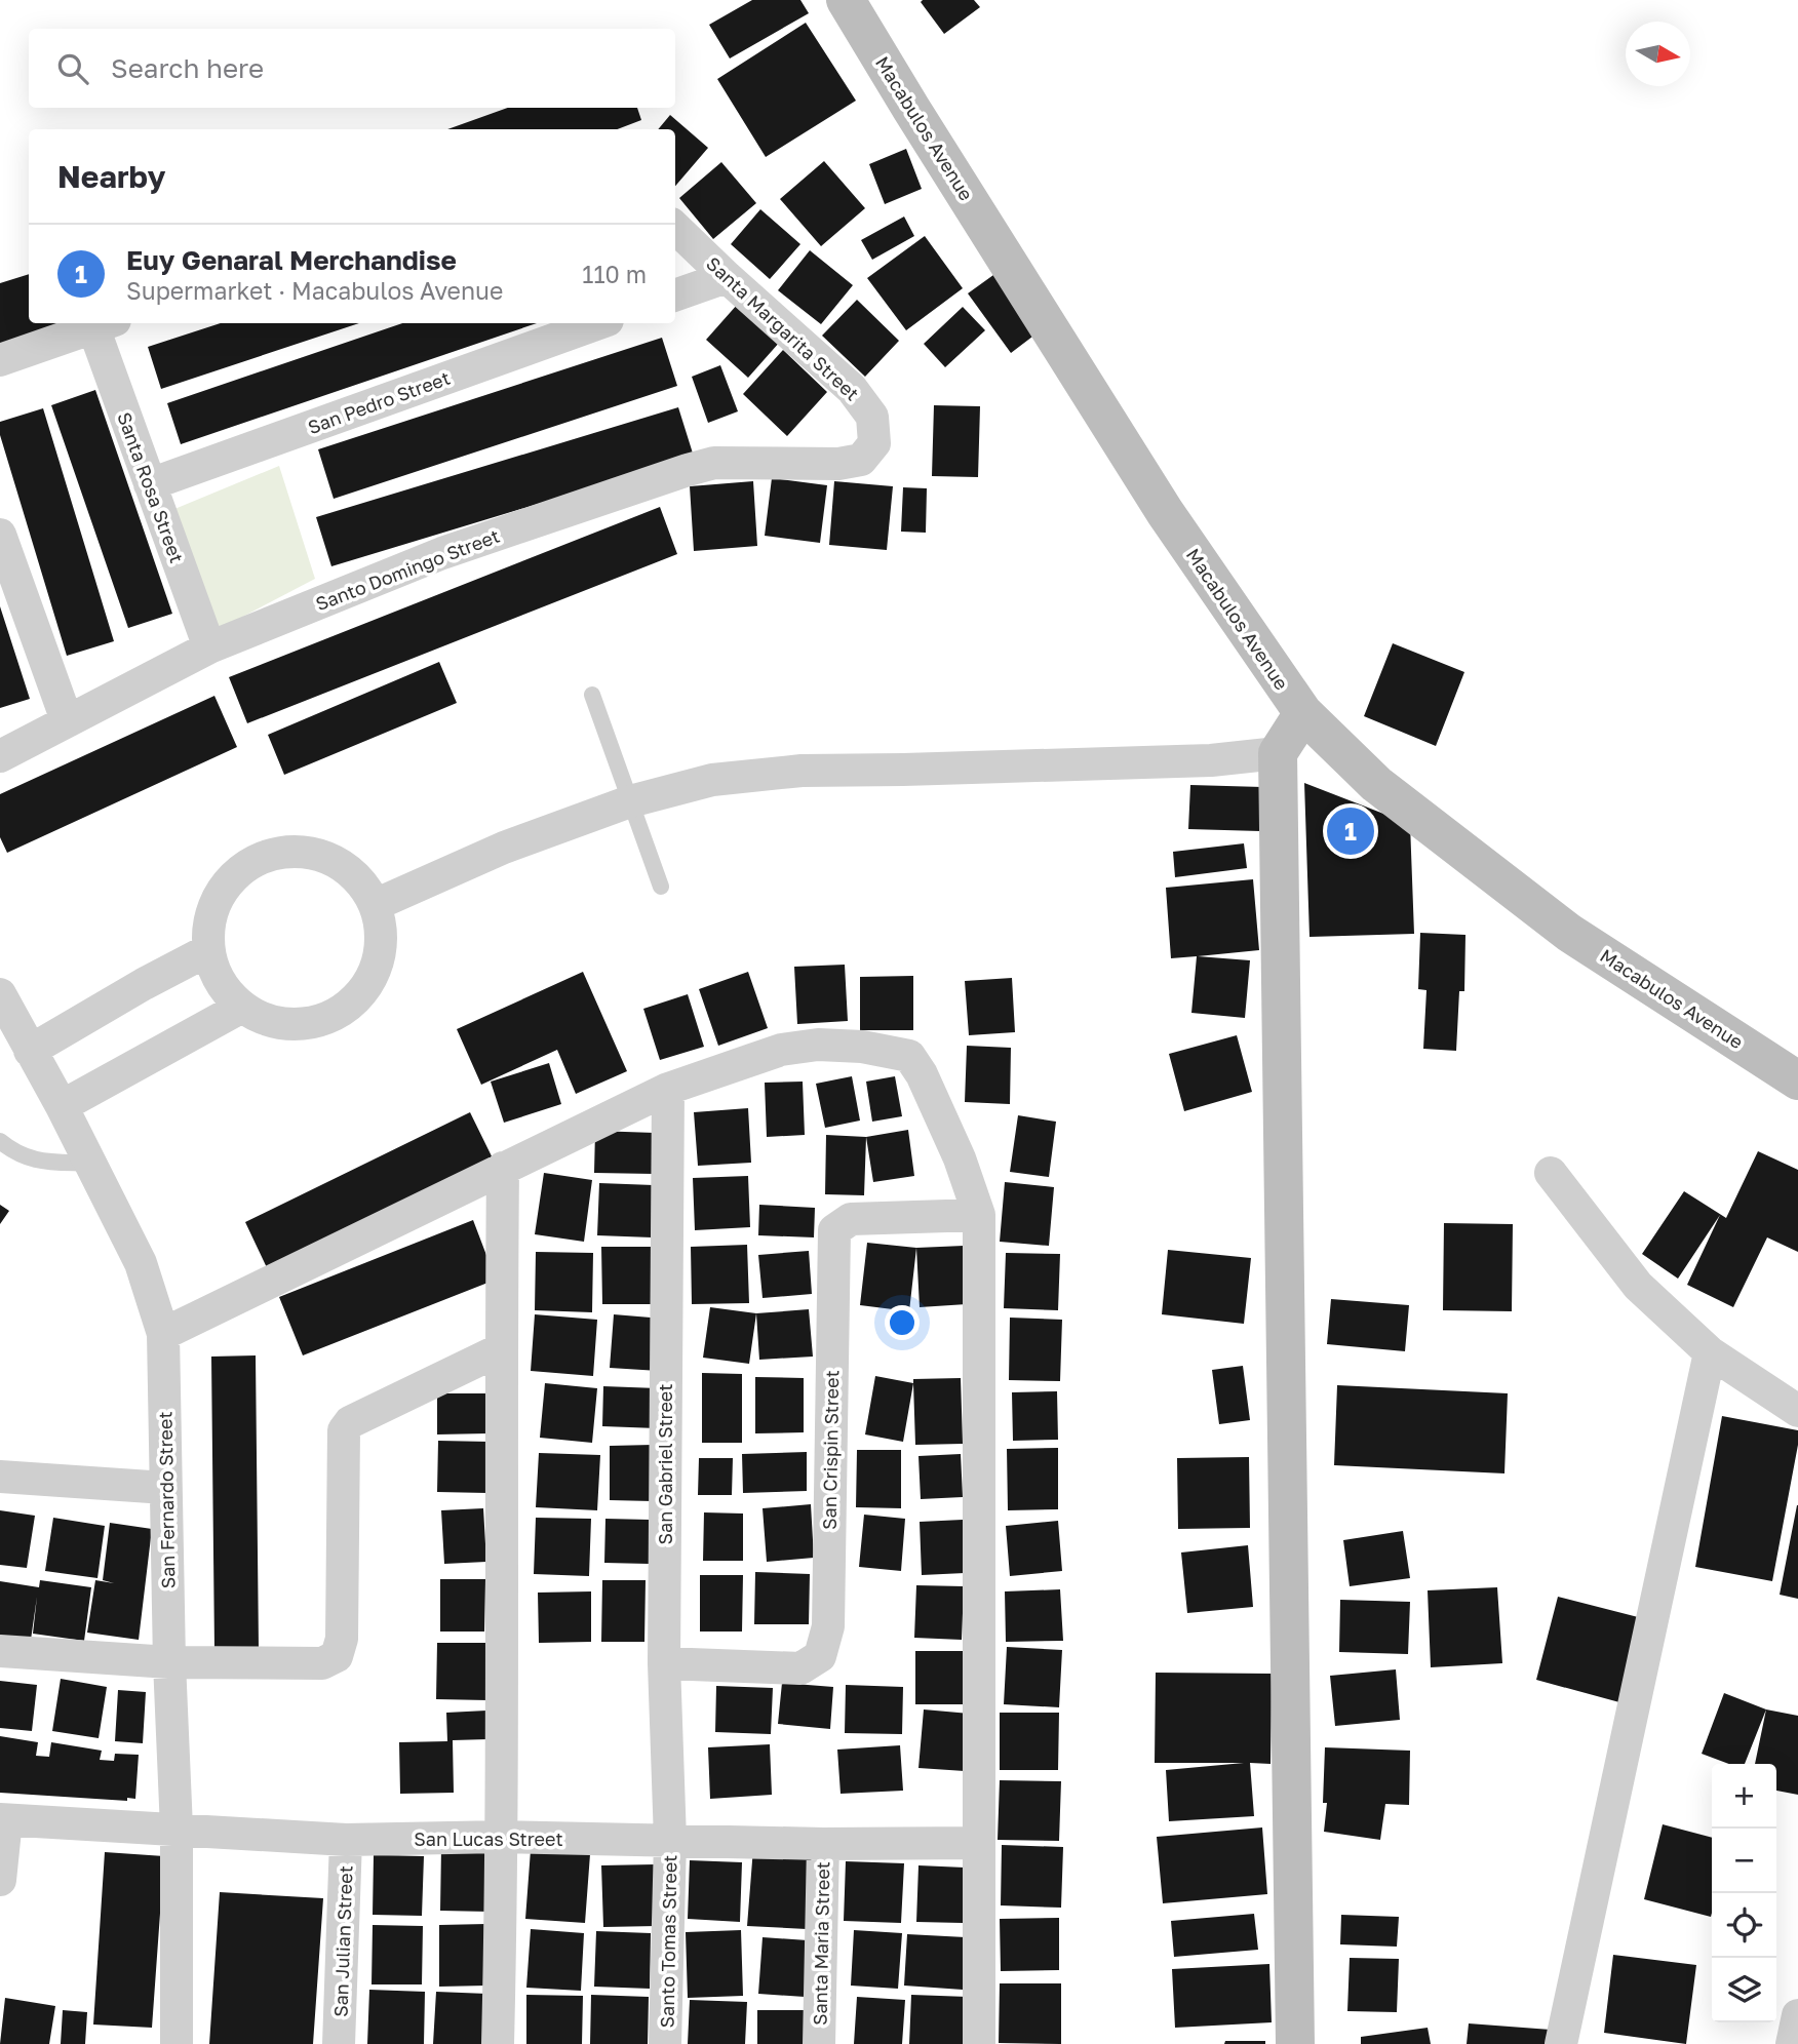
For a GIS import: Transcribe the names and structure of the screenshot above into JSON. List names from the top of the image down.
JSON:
{
  "streets": {
    "street": [
      "Macabulos Avenue",
      "Santa Margarita Street",
      "San Pedro Street",
      "Santa Rosa Street",
      "Santo Domingo Street",
      "San Crispin Street",
      "San Gabriel Street",
      "San Fernardo Street",
      "San Lucas Street",
      "San Julian Street",
      "Santo Tomas Street",
      "Santa Maria Street"
    ]
  },
  "crossings": [
    ["Santa Margarita Street", "Santo Domingo Street"],
    ["San Pedro Street", "Santa Rosa Street"],
    ["Santa Rosa Street", "Santo Domingo Street"],
    ["San Crispin Street", "San Gabriel Street"],
    ["San Gabriel Street", "San Lucas Street"],
    ["San Gabriel Street", "Santo Tomas Street"],
    ["San Fernardo Street", "San Lucas Street"],
    ["San Lucas Street", "San Julian Street"],
    ["San Lucas Street", "Santo Tomas Street"],
    ["San Lucas Street", "Santa Maria Street"]
  ],
  "north": "right",
  "page": {
    "search": "Search here",
    "heading": "Nearby",
    "list": [
      {
        "mark": "1",
        "name": "Euy Genaral Merchandise",
        "note": "Supermarket · Macabulos Avenue",
        "value": "110 m"
      }
    ],
    "pins": "1",
    "map_buttons": ["+", "−"]
  }
}
